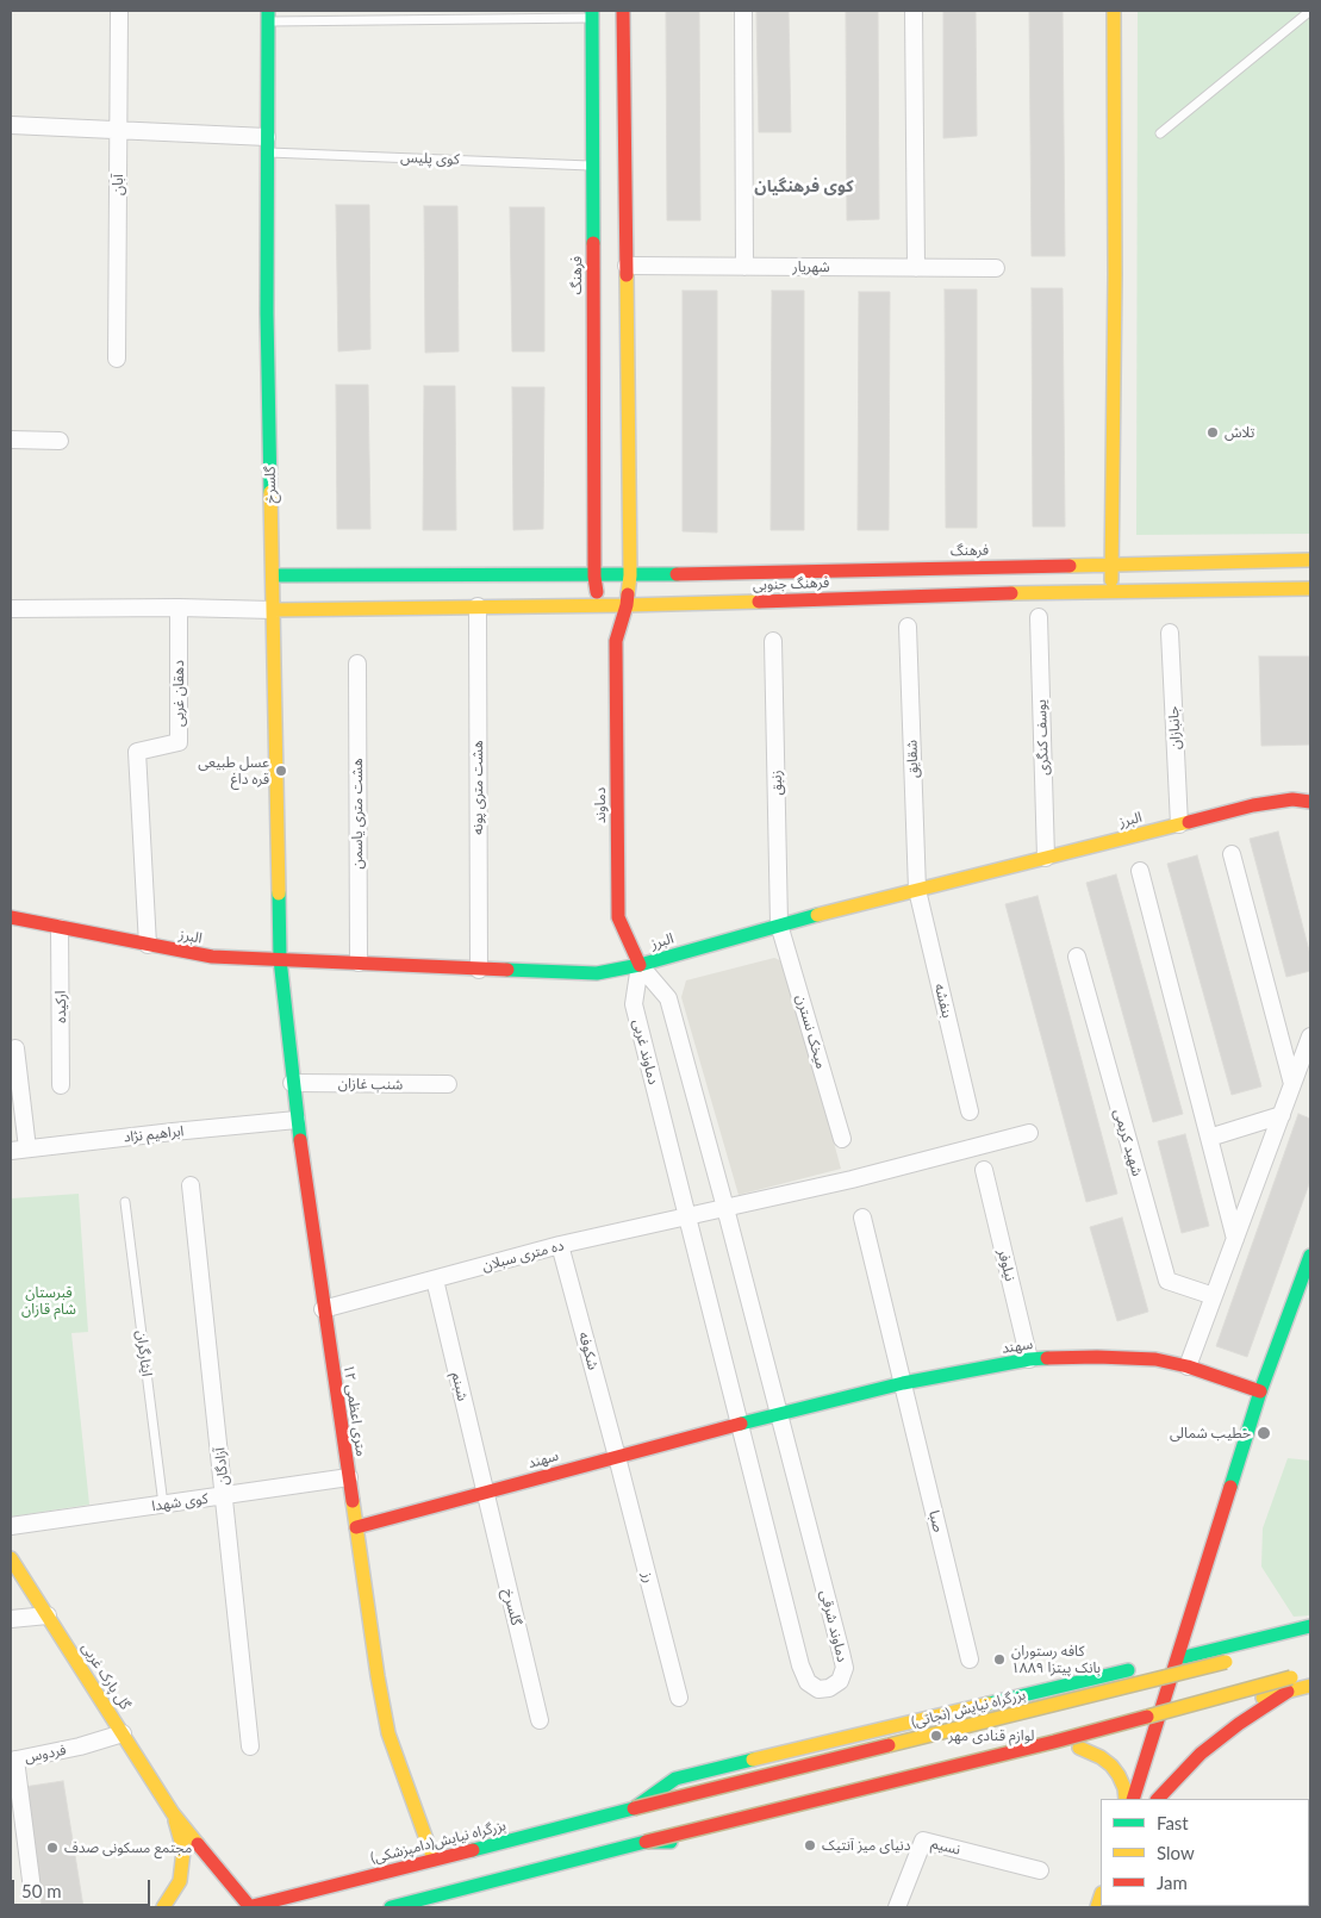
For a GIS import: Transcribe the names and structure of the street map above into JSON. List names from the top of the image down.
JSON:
{
  "streets": {
    "main road": [
      "فرهنگ",
      "گلسرخ",
      "فرهنگ جنوبی",
      "دماوند",
      "البرز",
      "سهند",
      "۱۲ متری اعظمی",
      "گل پارک غربی",
      "بزرگراه نیایش (نجاتی)",
      "بزرگراه نیایش(دامپزشکی)"
    ],
    "street": [
      "آبان",
      "شهریار",
      "دهقان غربی",
      "جانبازان",
      "یوسف کنگری",
      "شقایق",
      "زنبق",
      "هشت متری پونه",
      "هشت متری یاسمن",
      "بنفشه",
      "ارکیده",
      "میخک نسترن",
      "دماوند غربی",
      "شنب غازان",
      "ابراهیم نژاد",
      "شهید کریمی",
      "ده متری سبلان",
      "نیلوفر",
      "شکوفه",
      "شبنم",
      "آزادگان",
      "کوی شهدا",
      "صبا",
      "رز",
      "دماوند شرقی",
      "فردوس",
      "نسیم"
    ],
    "lane": ["کوی پلیس", "ایثارگران"]
  },
  "crossings": [
    ["کوی پلیس", "فرهنگ"],
    ["کوی پلیس", "گلسرخ"],
    ["شهریار", "فرهنگ"],
    ["فرهنگ", "گلسرخ"],
    ["فرهنگ", "فرهنگ جنوبی"],
    ["فرهنگ", "دماوند"],
    ["گلسرخ", "فرهنگ جنوبی"],
    ["گلسرخ", "البرز"],
    ["گلسرخ", "سهند"],
    ["گلسرخ", "شبنم"],
    ["گلسرخ", "۱۲ متری اعظمی"],
    ["فرهنگ جنوبی", "هشت متری پونه"],
    ["دهقان غربی", "البرز"],
    ["جانبازان", "البرز"],
    ["یوسف کنگری", "البرز"],
    ["شقایق", "البرز"],
    ["شقایق", "بنفشه"],
    ["زنبق", "البرز"],
    ["زنبق", "میخک نسترن"],
    ["هشت متری پونه", "البرز"],
    ["دماوند", "البرز"],
    ["دماوند", "دماوند غربی"],
    ["هشت متری یاسمن", "البرز"],
    ["البرز", "بنفشه"],
    ["البرز", "ارکیده"],
    ["البرز", "میخک نسترن"],
    ["البرز", "دماوند غربی"],
    ["البرز", "۱۲ متری اعظمی"],
    ["دماوند غربی", "ده متری سبلان"],
    ["دماوند غربی", "سهند"],
    ["دماوند غربی", "دماوند شرقی"],
    ["شنب غازان", "۱۲ متری اعظمی"],
    ["ابراهیم نژاد", "۱۲ متری اعظمی"],
    ["ده متری سبلان", "شکوفه"],
    ["ده متری سبلان", "شبنم"],
    ["ده متری سبلان", "۱۲ متری اعظمی"],
    ["نیلوفر", "سهند"],
    ["سهند", "شکوفه"],
    ["سهند", "شبنم"],
    ["سهند", "۱۲ متری اعظمی"],
    ["سهند", "صبا"],
    ["سهند", "رز"],
    ["سهند", "دماوند شرقی"],
    ["شکوفه", "رز"],
    ["ایثارگران", "کوی شهدا"],
    ["۱۲ متری اعظمی", "کوی شهدا"],
    ["۱۲ متری اعظمی", "بزرگراه نیایش(دامپزشکی)"],
    ["آزادگان", "کوی شهدا"],
    ["گل پارک غربی", "فردوس"],
    ["بزرگراه نیایش (نجاتی)", "بزرگراه نیایش(دامپزشکی)"]
  ],
  "districts": ["کوی فرهنگیان"],
  "parks": ["قبرستان شام قازان"],
  "places": [
    "تلاش",
    "عسل طبیعی قره داغ",
    "خطیب شمالی",
    "کافه رستوران بانک پیتزا ۱۸۸۹",
    "لوازم قنادی مهر",
    "دنیای میز آنتیک",
    "مجتمع مسکونی صدف"
  ],
  "legend": ["Fast", "Slow", "Jam"],
  "scale_bar": "50 m"
}
